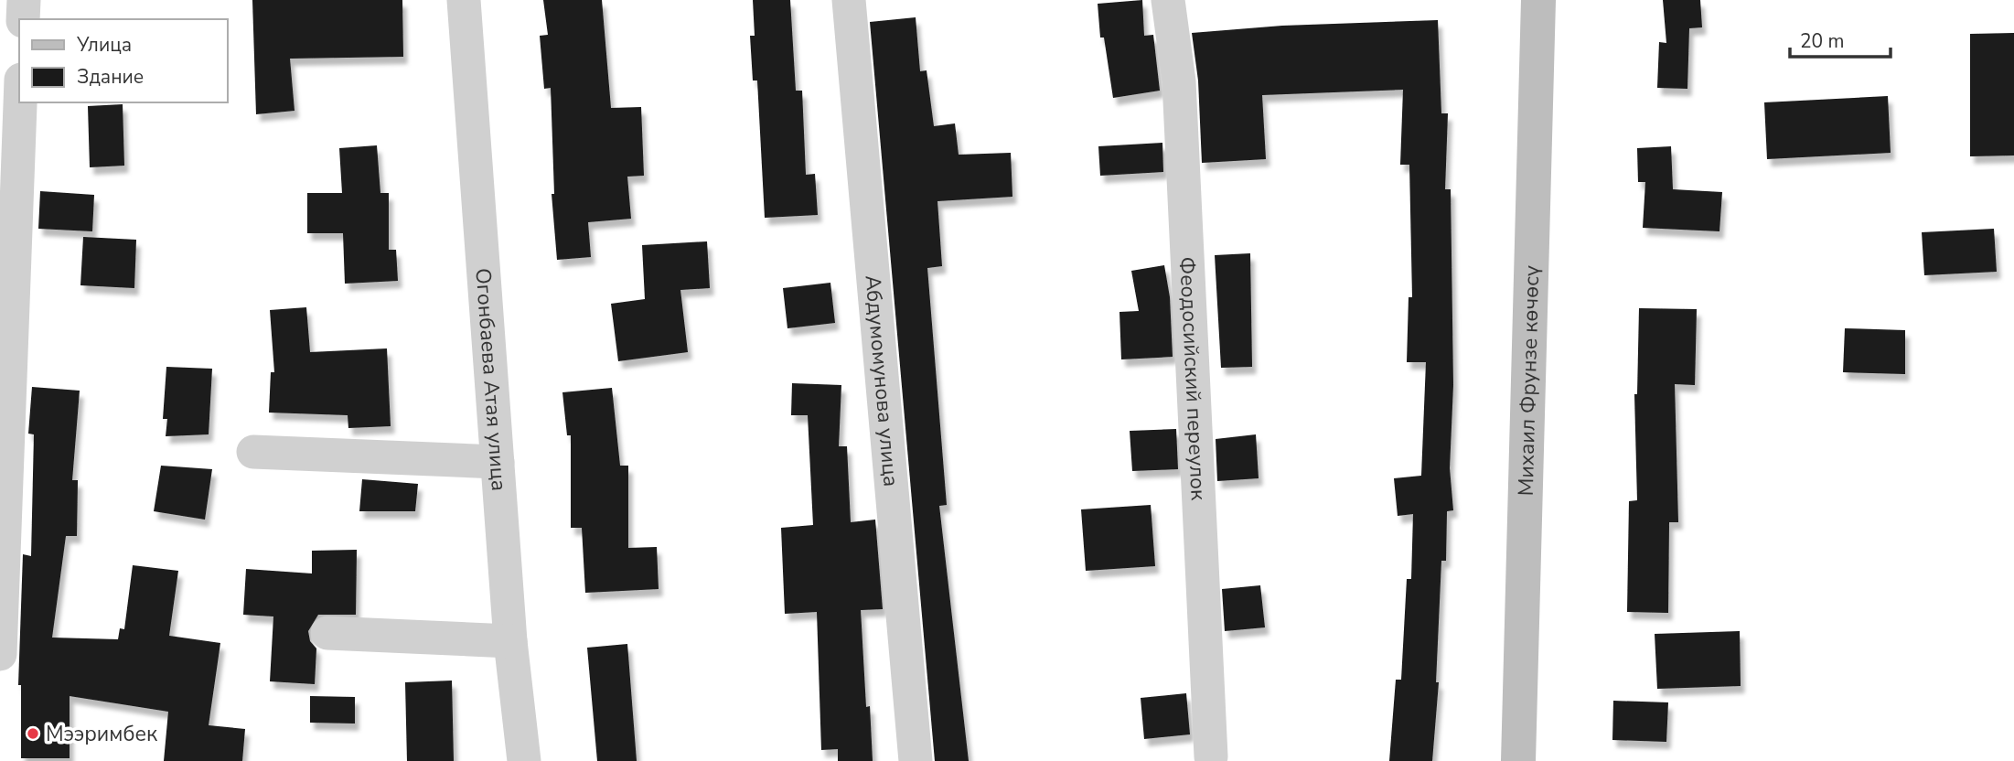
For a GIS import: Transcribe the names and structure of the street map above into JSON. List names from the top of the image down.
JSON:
{
  "streets": {
    "main road": ["Михаил Фрунзе көчөсү"],
    "street": ["Феодосийский переулок", "Огонбаева Атая улица", "Абдумомунова улица"]
  },
  "places": ["Мээримбек"],
  "legend": ["Улица", "Здание"],
  "scale_bar": "20 m"
}
